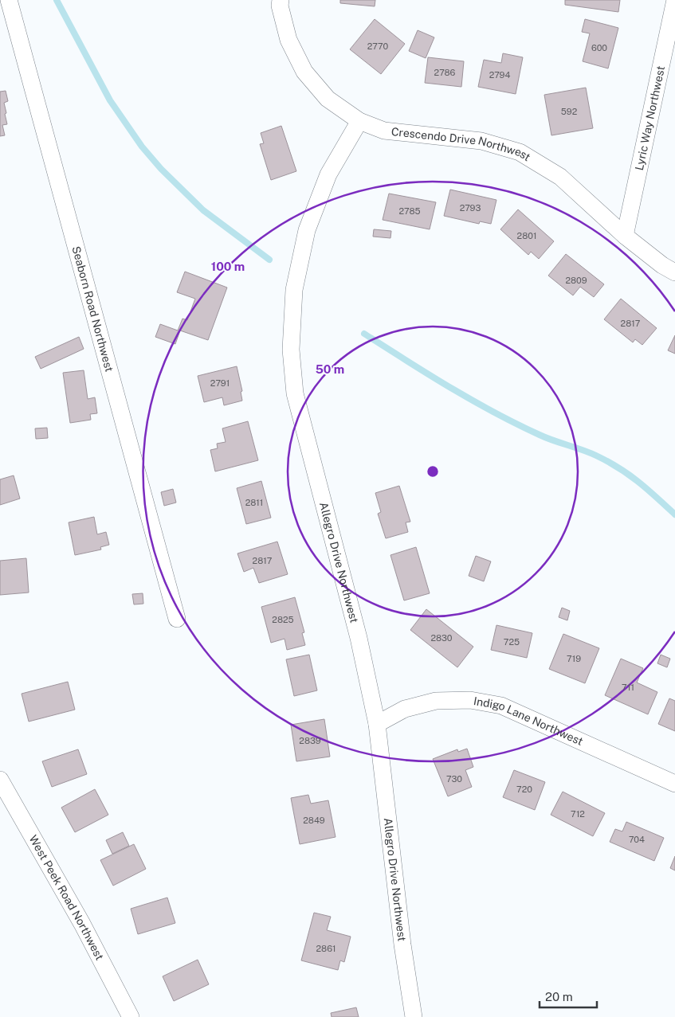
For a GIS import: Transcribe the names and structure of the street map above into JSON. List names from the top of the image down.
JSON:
{
  "streets": {
    "street": [
      "Lyric Way Northwest",
      "Crescendo Drive Northwest",
      "Seaborn Road Northwest",
      "Allegro Drive Northwest",
      "Indigo Lane Northwest",
      "West Peek Road Northwest"
    ]
  },
  "crossings": [
    ["Lyric Way Northwest", "Crescendo Drive Northwest"],
    ["Crescendo Drive Northwest", "Allegro Drive Northwest"],
    ["Allegro Drive Northwest", "Indigo Lane Northwest"]
  ],
  "house_numbers": [
    "2770",
    "600",
    "2786",
    "2794",
    "592",
    "2793",
    "2785",
    "2801",
    "2809",
    "2817",
    "2791",
    "2811",
    "2817",
    "2825",
    "2830",
    "725",
    "719",
    "711",
    "2839",
    "730",
    "720",
    "712",
    "2849",
    "704",
    "2861"
  ],
  "scale_bar": "20 m",
  "rings": ["100 m", "50 m"]
}
